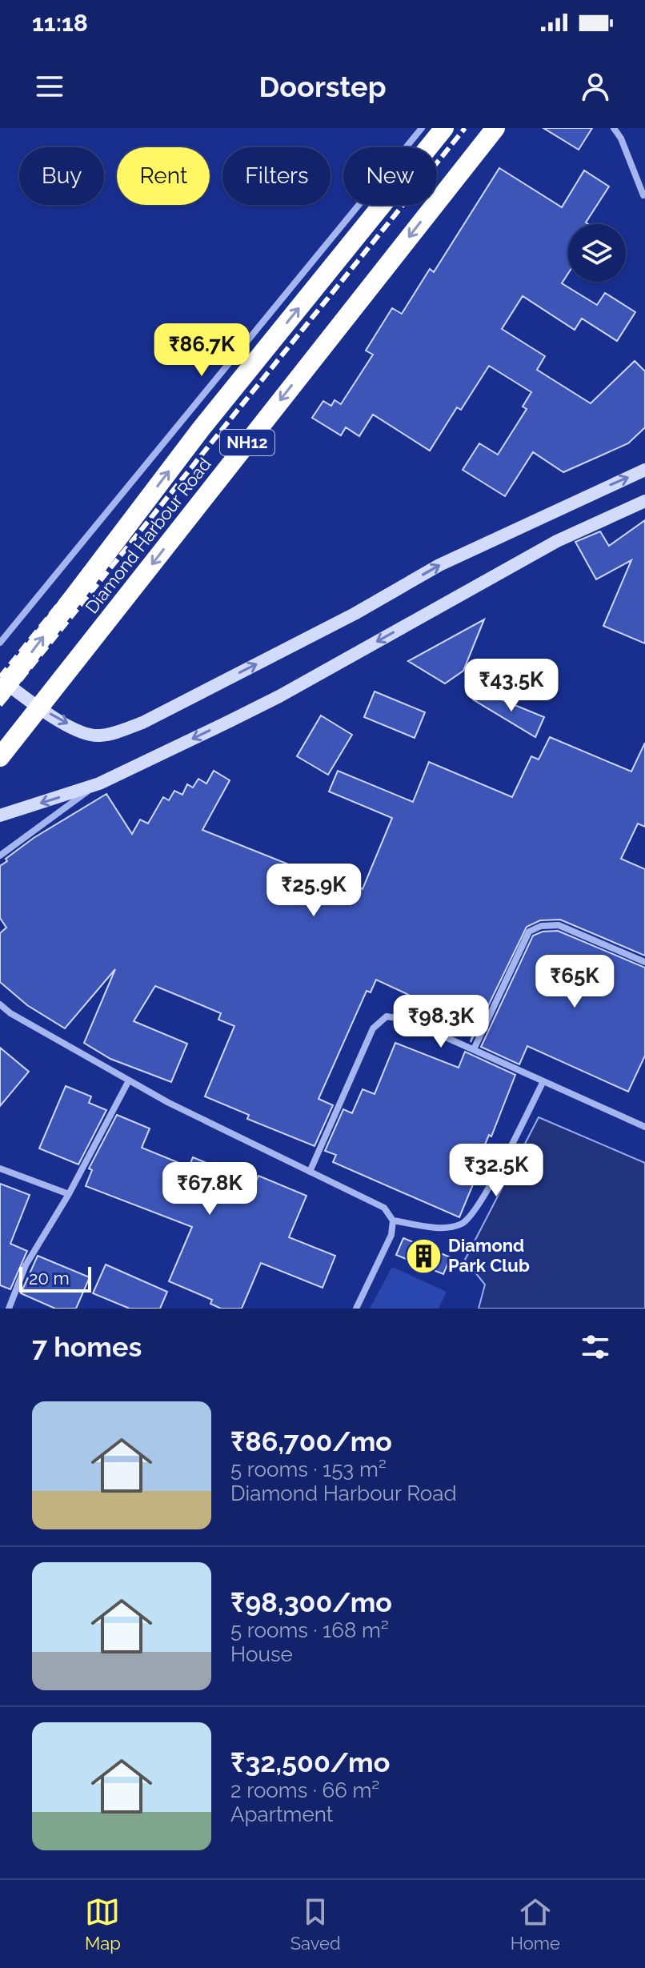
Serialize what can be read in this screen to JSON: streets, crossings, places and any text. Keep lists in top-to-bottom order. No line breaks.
{"streets":{"highway":["NH12","Diamond Harbour Road"]},"places":{"building":["Diamond Park Club"]},"scale_bar":"20 m","page":{"status":"11:18","header":"Doorstep","chip":["Buy","Rent","Filters","New"],"price":["₹86.7K","₹43.5K","₹25.9K","₹65K","₹98.3K","₹32.5K","₹67.8K"],"scale":"20 m","heading":"7 homes","list":[{"name":"₹86,700/mo","note":"5 rooms · 153 m² · Diamond Harbour Road"},{"name":"₹98,300/mo","note":"5 rooms · 168 m² · House"},{"name":"₹32,500/mo","note":"2 rooms · 66 m² · Apartment"}],"tabs":["Map","Saved","Home"]}}
